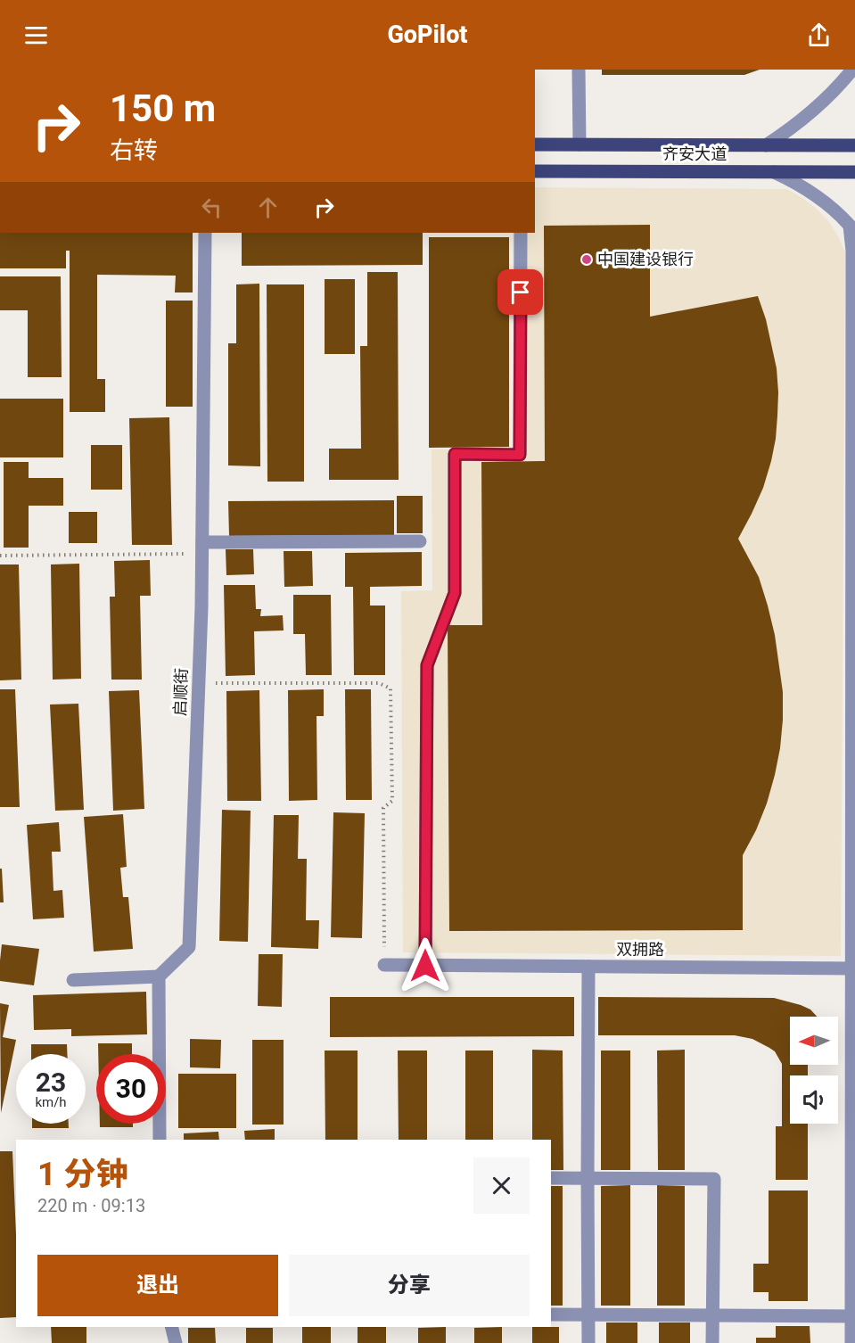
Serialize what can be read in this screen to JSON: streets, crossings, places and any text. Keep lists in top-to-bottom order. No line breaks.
{"streets":{"main road":["齐安大道"],"street":["启顺街","双拥路"]},"places":["中国建设银行"],"north":"left","page":{"header":"GoPilot","turn":["150 m","右转"],"speed":"23 km/h","limit":"30","heading":["1 分钟","220 m · 09:13"],"buttons":["退出","分享"]}}
